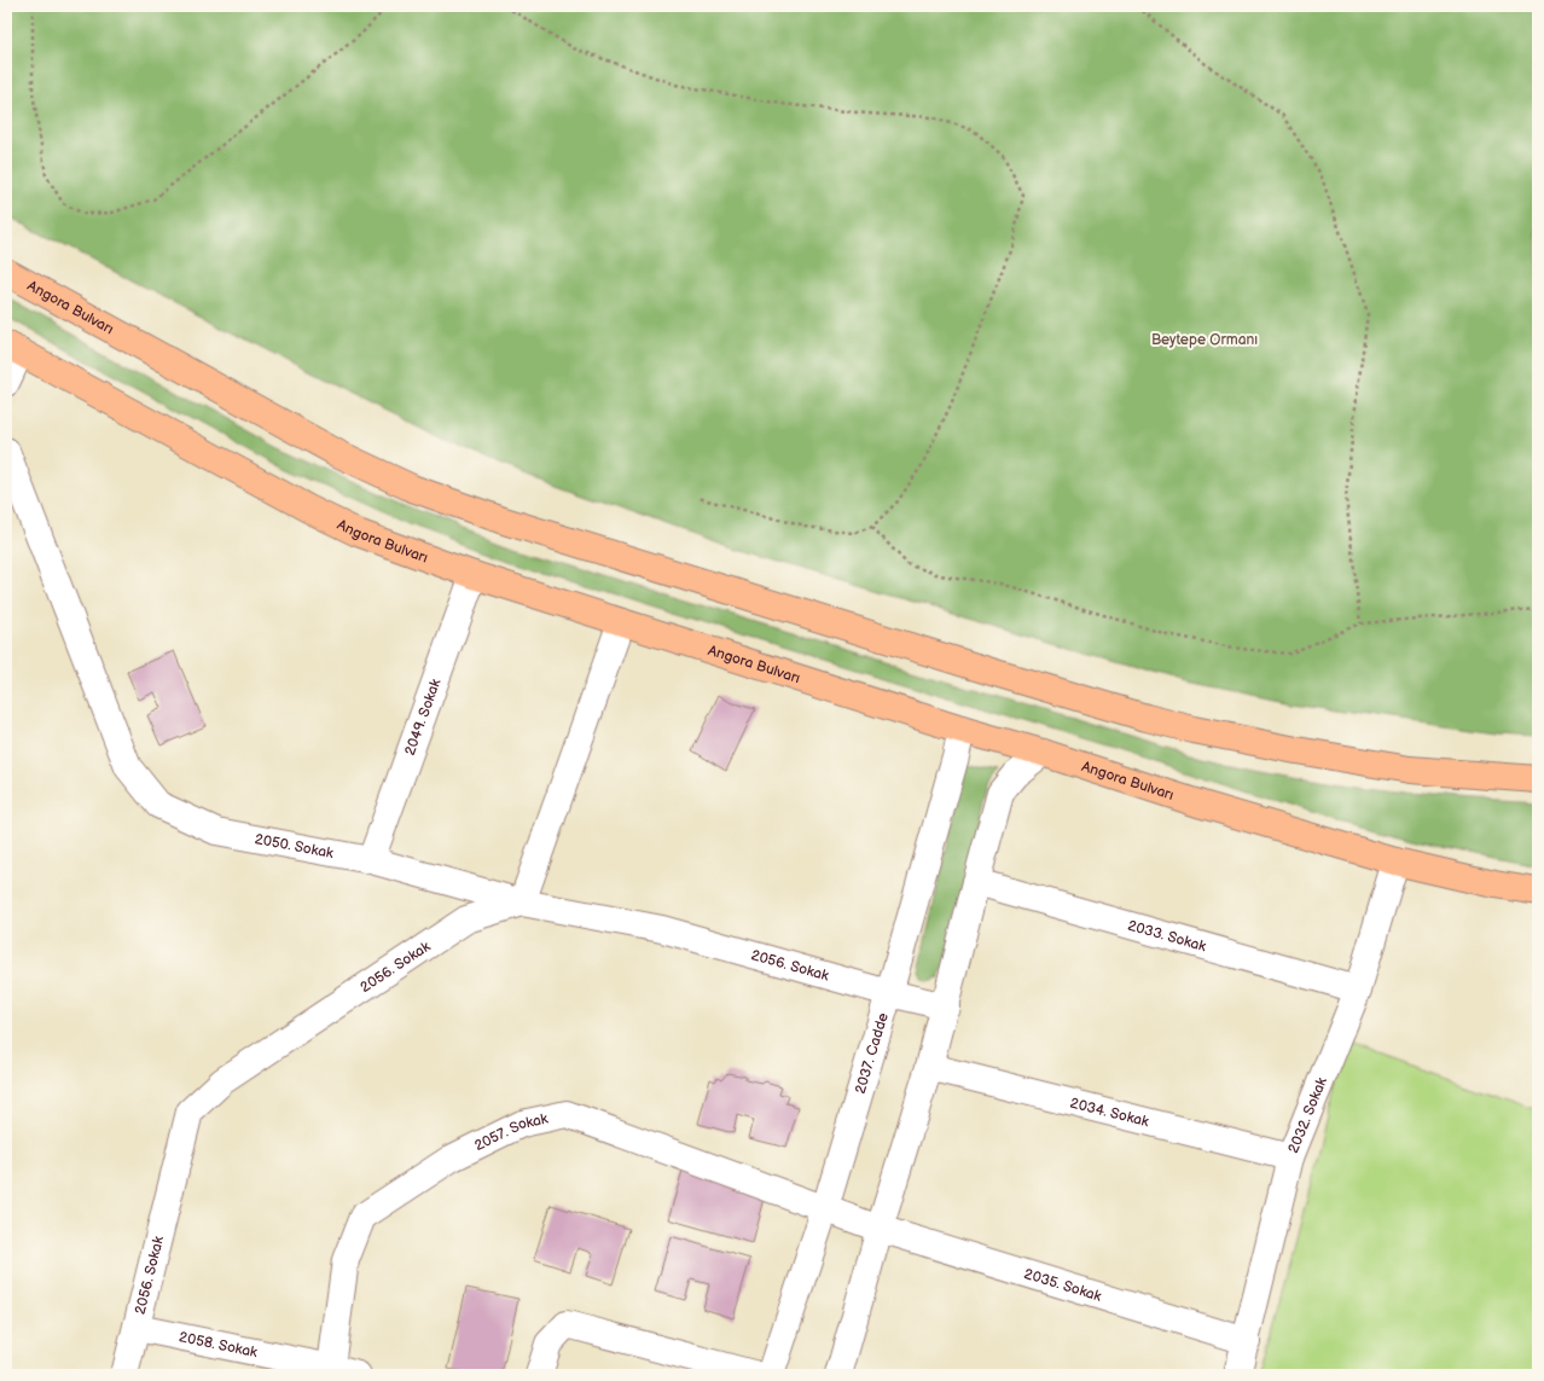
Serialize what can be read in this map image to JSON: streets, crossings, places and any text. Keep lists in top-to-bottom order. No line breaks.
{"streets":{"main road":["Angora Bulvarı"],"street":["2049. Sokak","2050. Sokak","2033. Sokak","2056. Sokak","2037. Cadde","2034. Sokak","2032. Sokak","2057. Sokak","2035. Sokak","2058. Sokak"]},"crossings":[["Angora Bulvarı","2049. Sokak"],["Angora Bulvarı","2037. Cadde"],["Angora Bulvarı","2032. Sokak"],["2049. Sokak","2050. Sokak"],["2050. Sokak","2056. Sokak"],["2033. Sokak","2032. Sokak"],["2056. Sokak","2037. Cadde"],["2056. Sokak","2058. Sokak"],["2037. Cadde","2057. Sokak"],["2034. Sokak","2032. Sokak"],["2032. Sokak","2035. Sokak"],["2057. Sokak","2035. Sokak"],["2057. Sokak","2058. Sokak"]],"parks":["Beytepe Ormanı"]}
